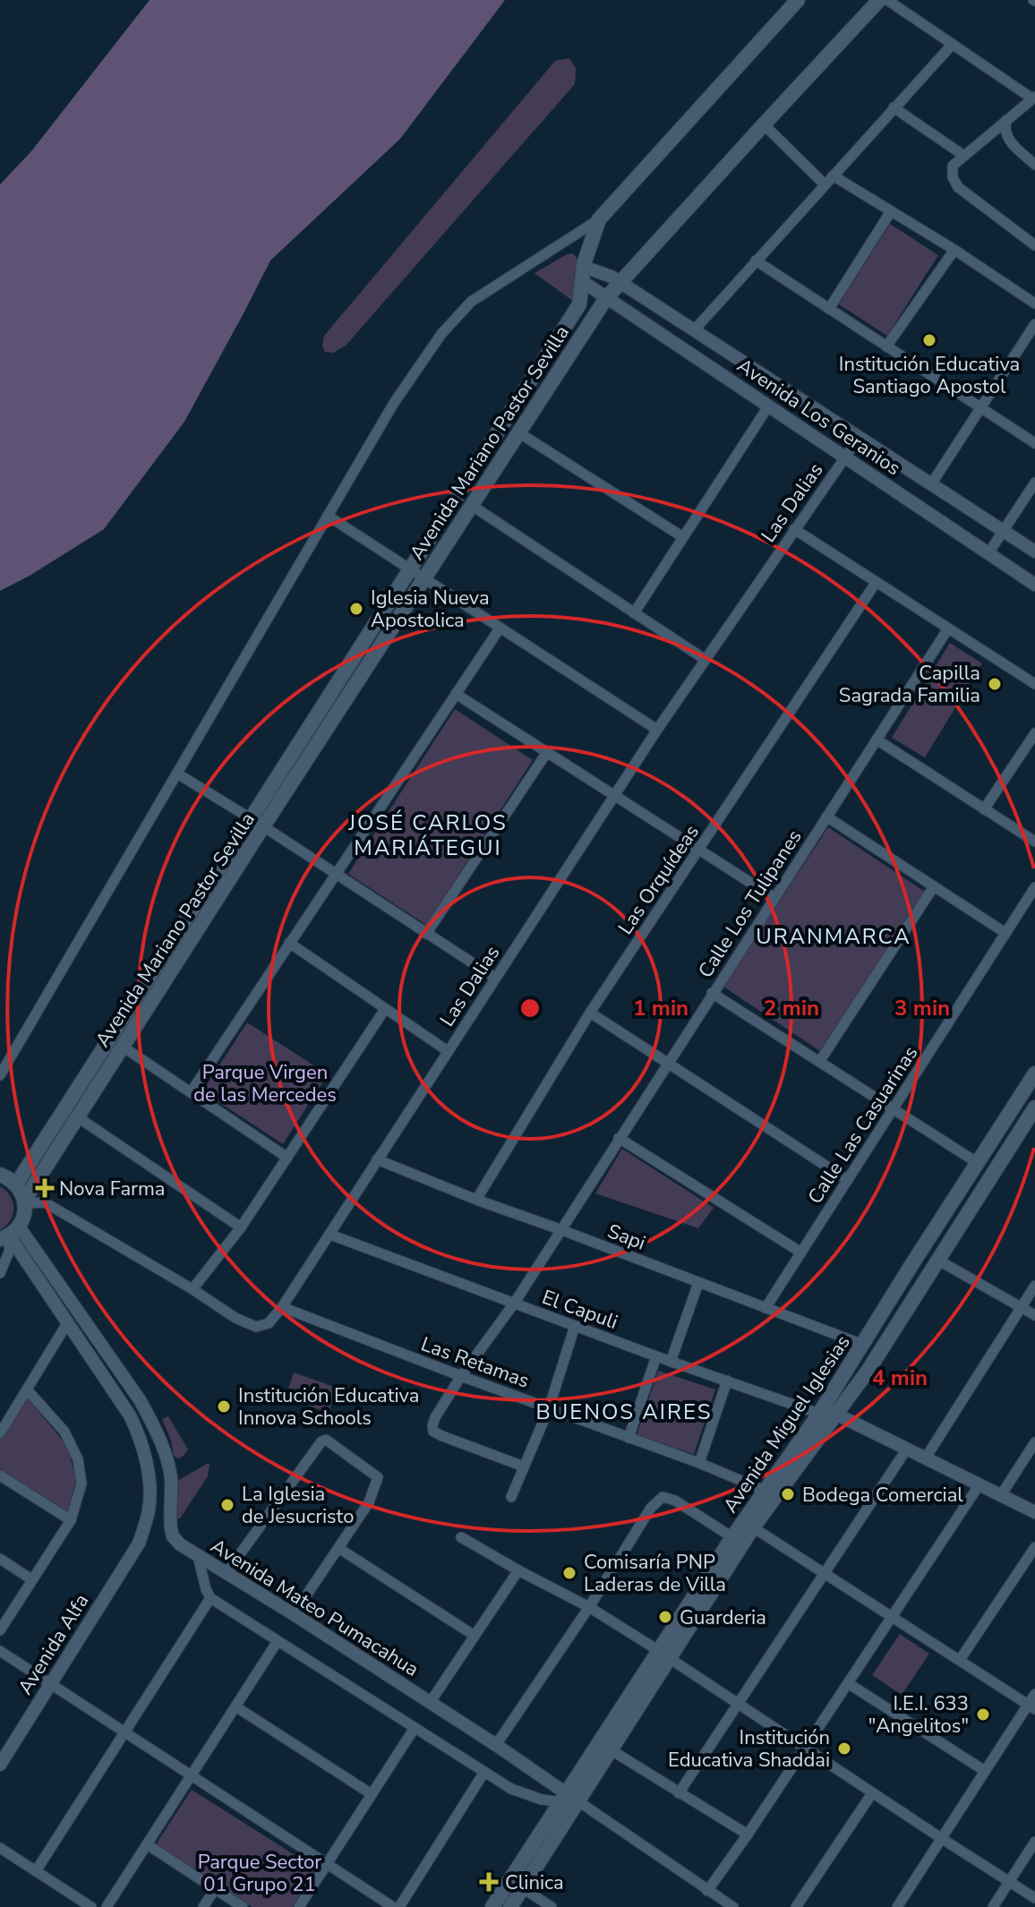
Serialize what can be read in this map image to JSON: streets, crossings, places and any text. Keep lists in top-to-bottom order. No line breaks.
{"streets":{"main road":["Avenida Mariano Pastor Sevilla","Avenida Miguel Iglesias"],"street":["Avenida Los Geranios","Las Dalias","Las Orquídeas","Calle Los Tulipanes","Calle Las Casuarinas","Sapi","El Capuli","Las Retamas","Avenida Mateo Pumacahua","Avenida Alfa"]},"crossings":[["Avenida Los Geranios","Avenida Mariano Pastor Sevilla"],["Avenida Los Geranios","Las Dalias"],["Avenida Mariano Pastor Sevilla","Las Dalias"],["Avenida Mariano Pastor Sevilla","Avenida Mateo Pumacahua"],["Las Dalias","Sapi"],["Las Dalias","El Capuli"],["Las Dalias","Las Retamas"],["Las Orquídeas","Sapi"],["Calle Los Tulipanes","Sapi"],["Calle Los Tulipanes","El Capuli"],["Calle Los Tulipanes","Las Retamas"],["Calle Las Casuarinas","Sapi"],["Sapi","Avenida Miguel Iglesias"],["El Capuli","Avenida Miguel Iglesias"],["Las Retamas","Avenida Miguel Iglesias"],["Avenida Miguel Iglesias","Avenida Mateo Pumacahua"]],"districts":["JOSÉ CARLOS MARIÁTEGUI","URANMARCA","BUENOS AIRES"],"parks":["Parque Virgen de las Mercedes","Parque Sector 01 Grupo 21"],"places":{"other":["Institución Educativa Santiago Apostol","Iglesia Nueva Apostolica","Capilla Sagrada Familia","Institución Educativa Innova Schools","Bodega Comercial","La Iglesia de Jesucristo","Comisaría PNP Laderas de Villa","Guarderia","I.E.I. 633 \"Angelitos\"","Institución Educativa Shaddai"],"health":["Nova Farma","Clinica"]},"rings":["1 min","2 min","3 min","4 min"]}
